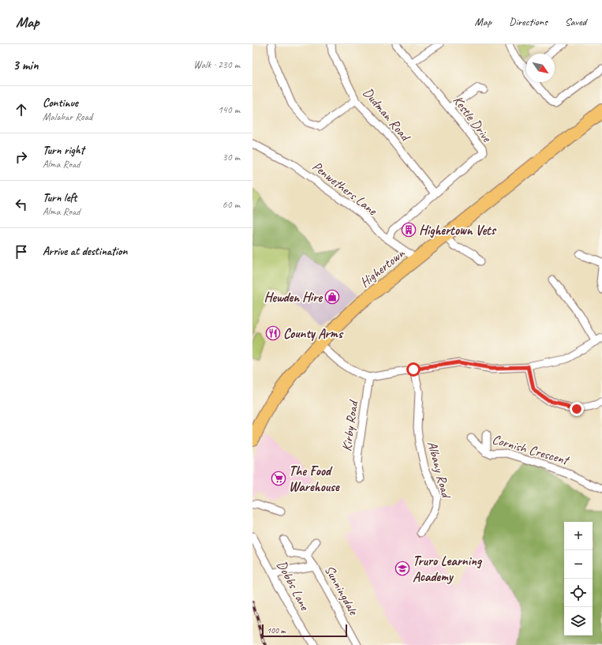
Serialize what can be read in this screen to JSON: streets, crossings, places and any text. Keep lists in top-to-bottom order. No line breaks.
{"streets":{"highway":["Highertown"],"street":["Dudman Road","Kestle Drive","Penwethers Lane","Kirby Road","Cornish Crescent","Albany Road","Dobbs Lane","Sunningdale"]},"crossings":[["Dudman Road","Kestle Drive"],["Kestle Drive","Penwethers Lane"],["Penwethers Lane","Highertown"],["Dobbs Lane","Sunningdale"]],"places":{"building":["Highertown Vets"],"shop":["Hewden Hire"],"restaurant":["County Arms"],"supermarket":["The Food Warehouse"],"school or university":["Truro Learning Academy"]},"scale_bar":"100 m","north":"bottom right","page":{"header":"Map","nav":["Map","Directions","Saved"],"heading":["3 min","Walk · 230 m"],"list":[["Continue","Malabar Road","140 m"],["Turn right","Alma Road","30 m"],["Turn left","Alma Road","60 m"],"Arrive at destination"],"map_buttons":["+","−"],"scale":"100 m"}}
